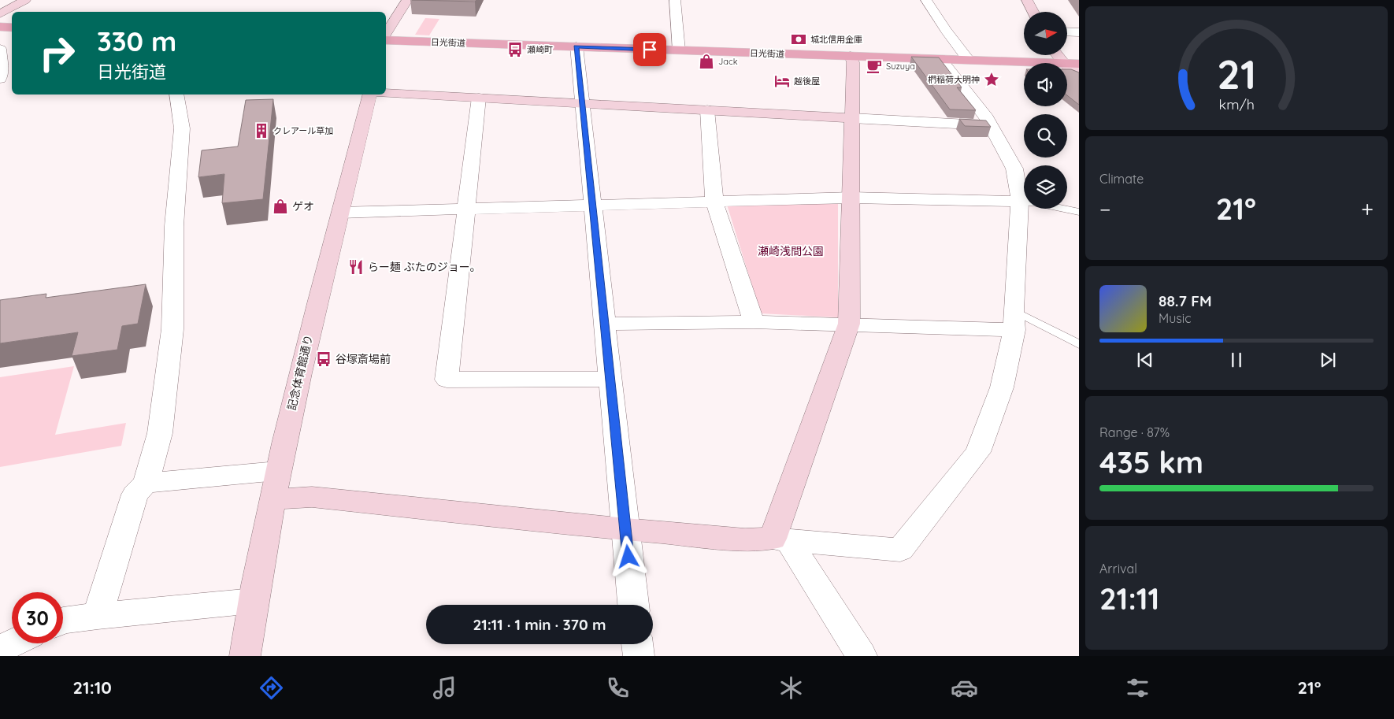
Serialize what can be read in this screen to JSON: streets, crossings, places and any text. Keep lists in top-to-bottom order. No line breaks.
{"streets":{"main road":["日光街道"],"street":["記念体育館通り"]},"parks":["瀬崎浅間公園"],"places":{"bank":["城北信用金庫"],"bus stop":["瀬崎町","谷塚斎場前"],"shop":["Jack","ゲオ"],"cafe":["Suzuya"],"place":["椚稲荷大明神"],"hotel":["越後屋"],"building":["クレアール草加"],"restaurant":["らー麺 ぶたのジョー。"]},"north":"right","page":{"turn":["330 m","日光街道"],"tile":["Climate",["Range · 87%","435 km"],["Arrival","21:11"]],"heat":["−","21°","+"],"song":["88.7 FM","Music"],"limit":"30","trip":"21:11 · 1 min · 370 m","tabs":["21:10","21°"],"gauge":["21","km/h"]}}
